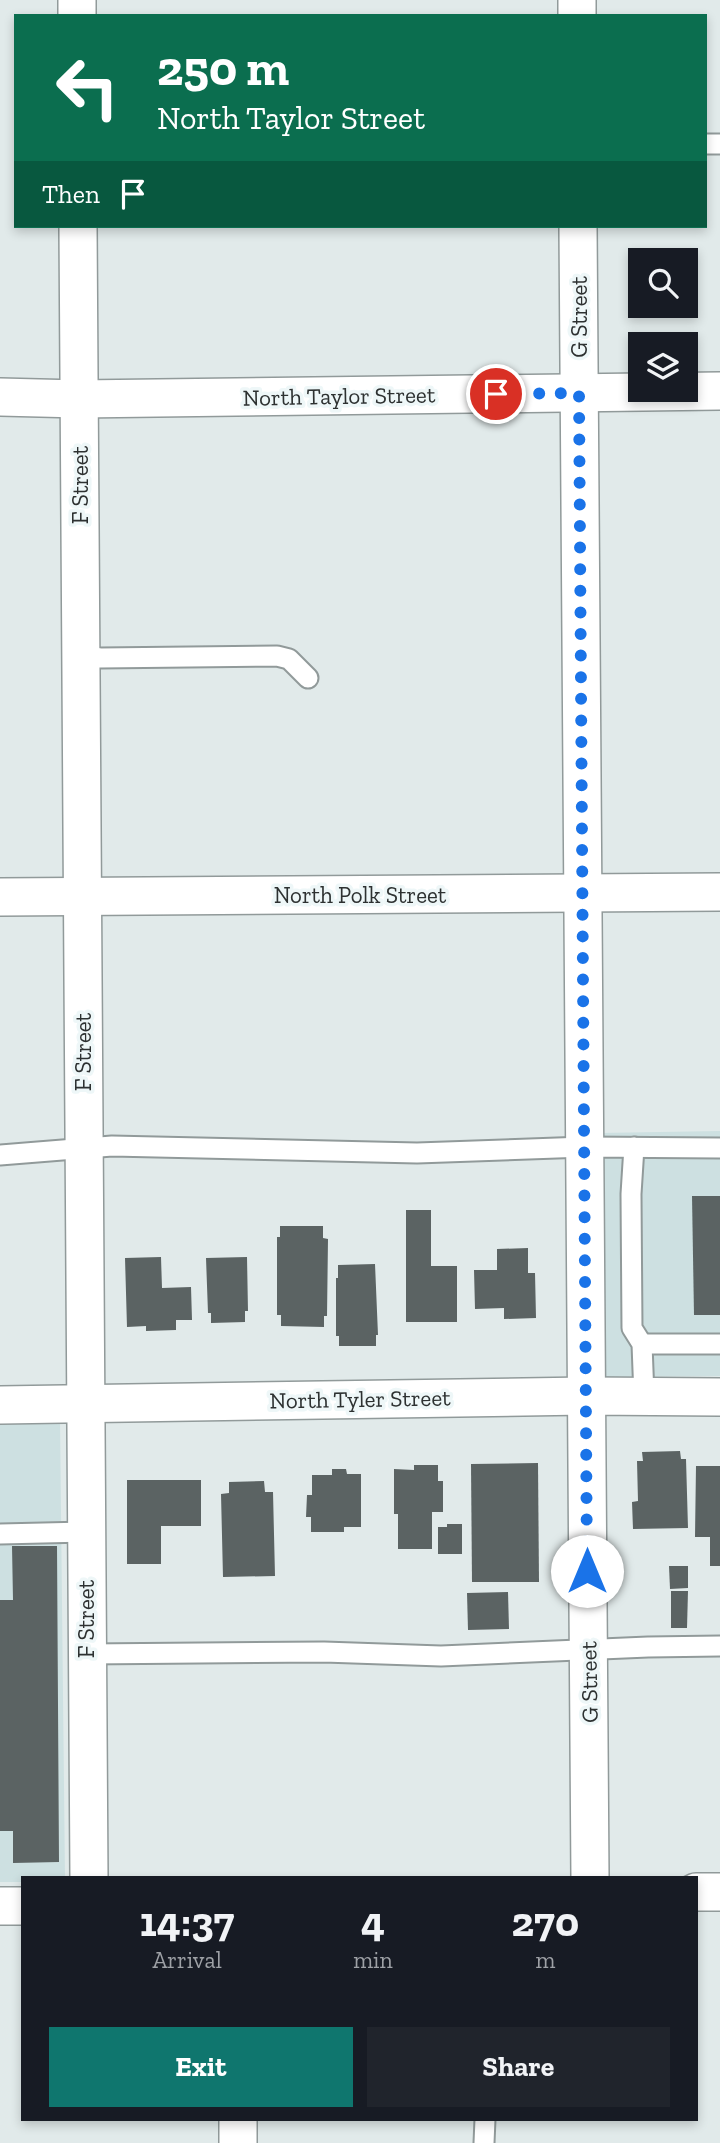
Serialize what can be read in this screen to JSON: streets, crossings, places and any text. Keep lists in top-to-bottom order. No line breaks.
{"streets":{"street":["G Street","North Taylor Street","F Street","North Polk Street","North Tyler Street"]},"crossings":[["G Street","North Taylor Street"],["G Street","North Polk Street"],["G Street","North Tyler Street"],["North Taylor Street","F Street"],["F Street","North Polk Street"],["F Street","North Tyler Street"]],"page":{"turn":["250 m","North Taylor Street"],"then":"Then","eta":["14:37","Arrival","4","min","270","m"],"buttons":["Exit","Share"]}}
